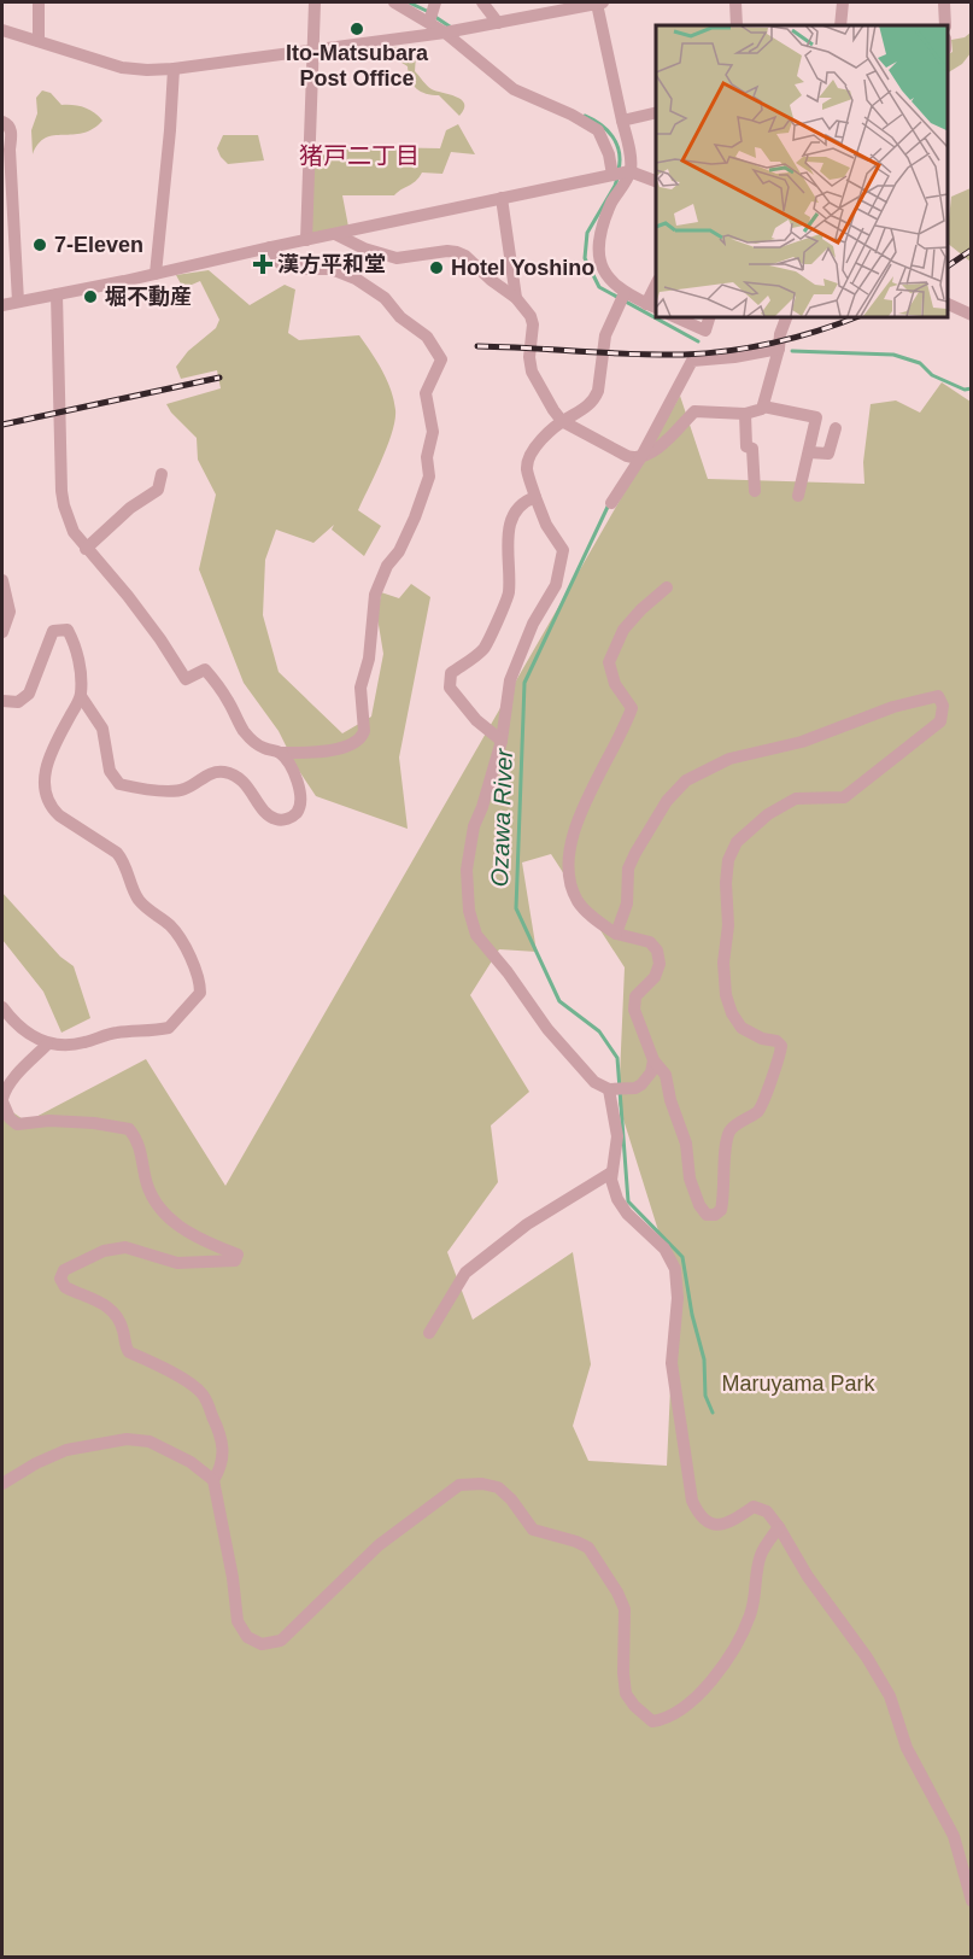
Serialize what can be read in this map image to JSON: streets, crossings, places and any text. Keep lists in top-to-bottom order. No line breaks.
{"districts":["猪戸二丁目"],"water":["Ozawa River"],"parks":["Maruyama Park"],"places":{"other":["Ito-Matsubara Post Office","7-Eleven","Hotel Yoshino","堀不動産"],"health":["漢方平和堂"]}}
